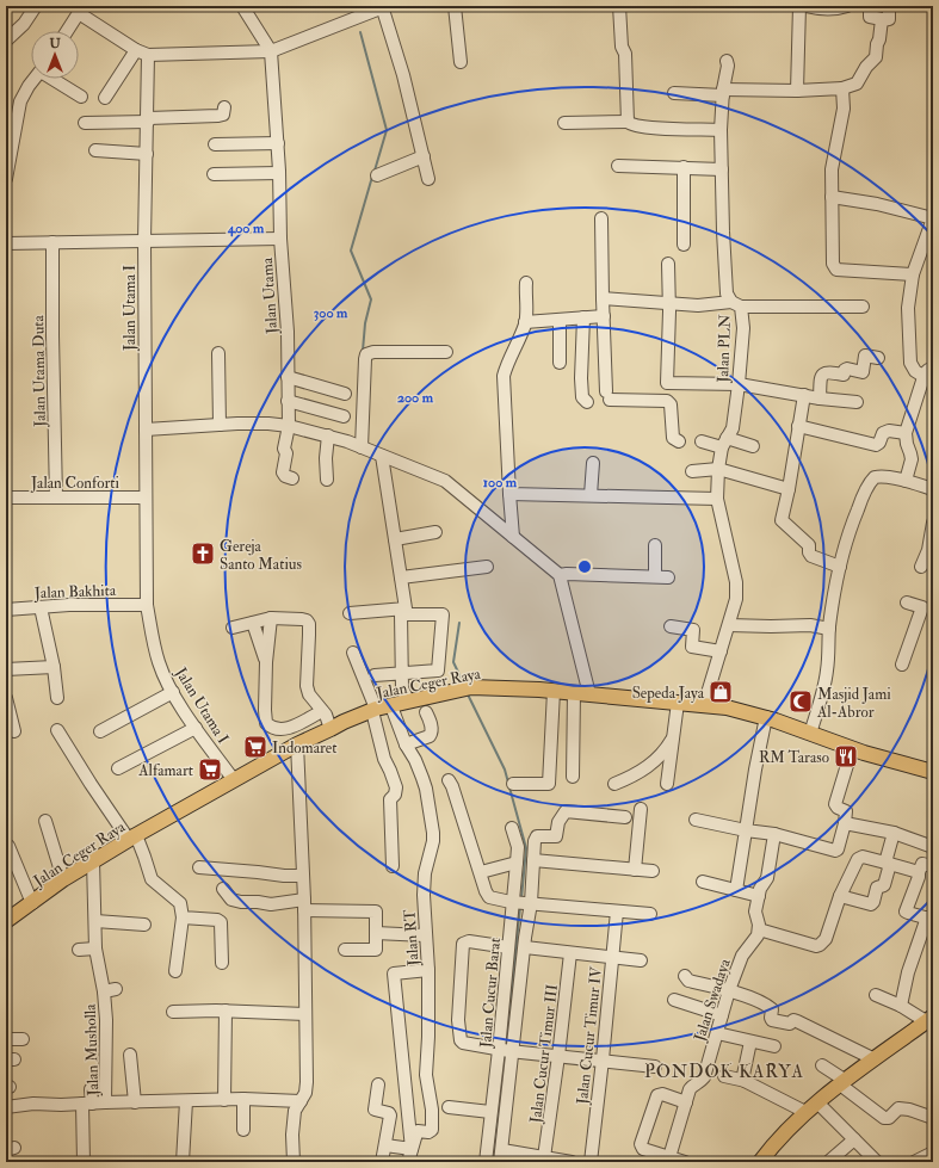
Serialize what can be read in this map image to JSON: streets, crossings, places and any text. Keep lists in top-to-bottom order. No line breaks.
{"streets":{"main road":["Jalan Ceger Raya"],"street":["Jalan Utama","Jalan Utama I","Jalan PLN","Jalan Utama Duta","Jalan Conforti","Jalan Bakhita","Jalan RT","Jalan Cucur Barat","Jalan Swadaya","Jalan Cucur Timur IV","Jalan Musholla","Jalan Cucur Timur III"]},"crossings":[["Jalan Utama I","Jalan Conforti"],["Jalan Utama I","Jalan Bakhita"],["Jalan Utama I","Jalan Ceger Raya"],["Jalan PLN","Jalan Ceger Raya"],["Jalan Utama Duta","Jalan Conforti"],["Jalan Ceger Raya","Jalan RT"],["Jalan Ceger Raya","Jalan Musholla"]],"districts":["PONDOK KARYA"],"places":{"church":["Gereja Santo Matius"],"shop":["Sepeda Jaya"],"mosque":["Masjid Jami Al-Abror"],"supermarket":["Indomaret","Alfamart"],"restaurant":["RM Taraso"]},"north":"top","rings":["400 m","300 m","200 m","100 m"]}
